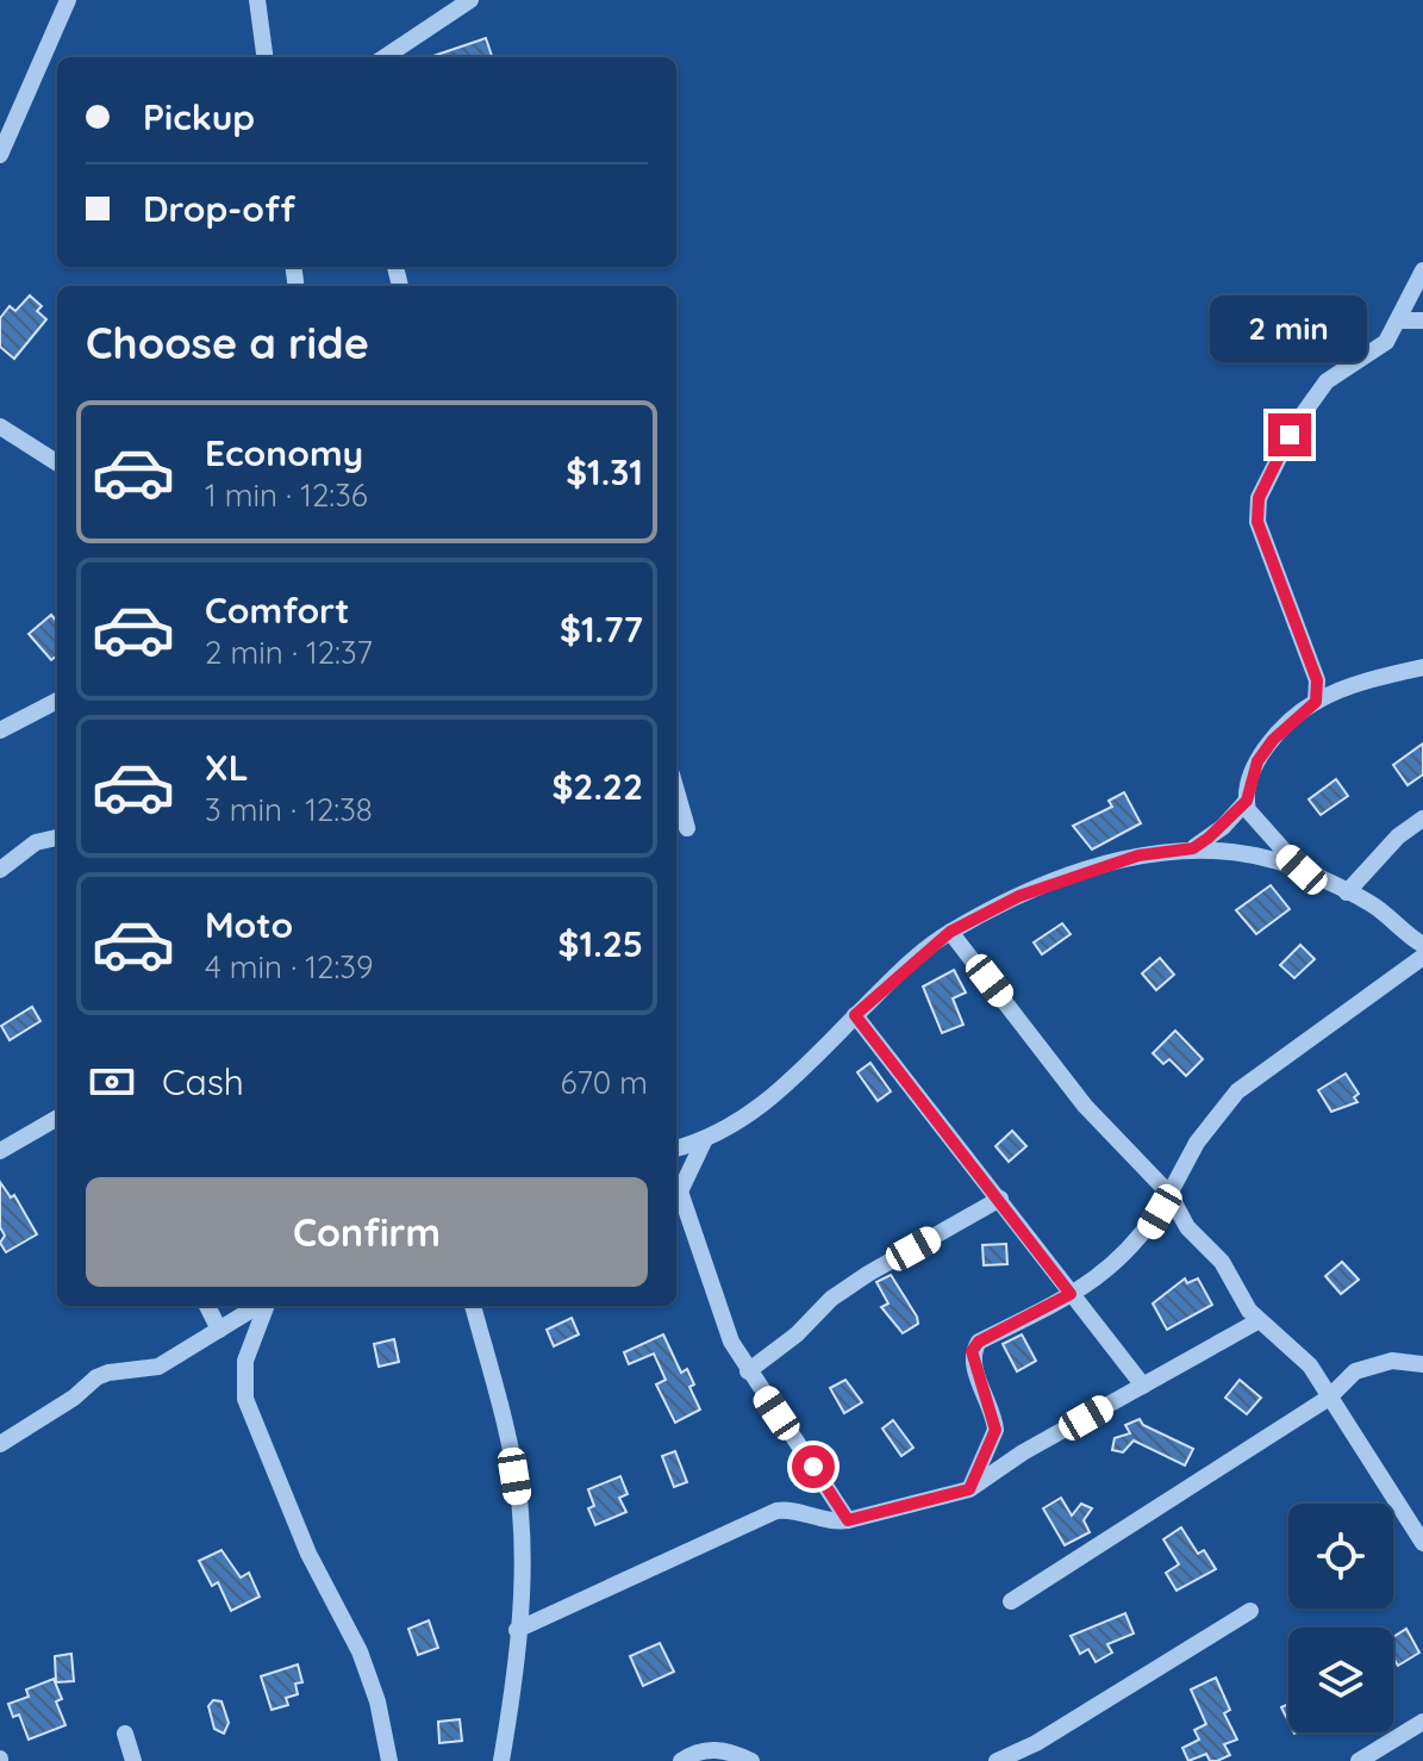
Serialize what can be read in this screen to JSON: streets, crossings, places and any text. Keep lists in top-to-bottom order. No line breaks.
{"page":{"banner":["Pickup","Drop-off"],"heading":"Choose a ride","bubble":"2 min","list":[{"name":"Economy","note":"1 min · 12:36","value":"$1.31"},{"name":"Comfort","note":"2 min · 12:37","value":"$1.77"},{"name":"XL","note":"3 min · 12:38","value":"$2.22"},{"name":"Moto","note":"4 min · 12:39","value":"$1.25"}],"pay":["Cash","670 m"],"buttons":"Confirm"}}
